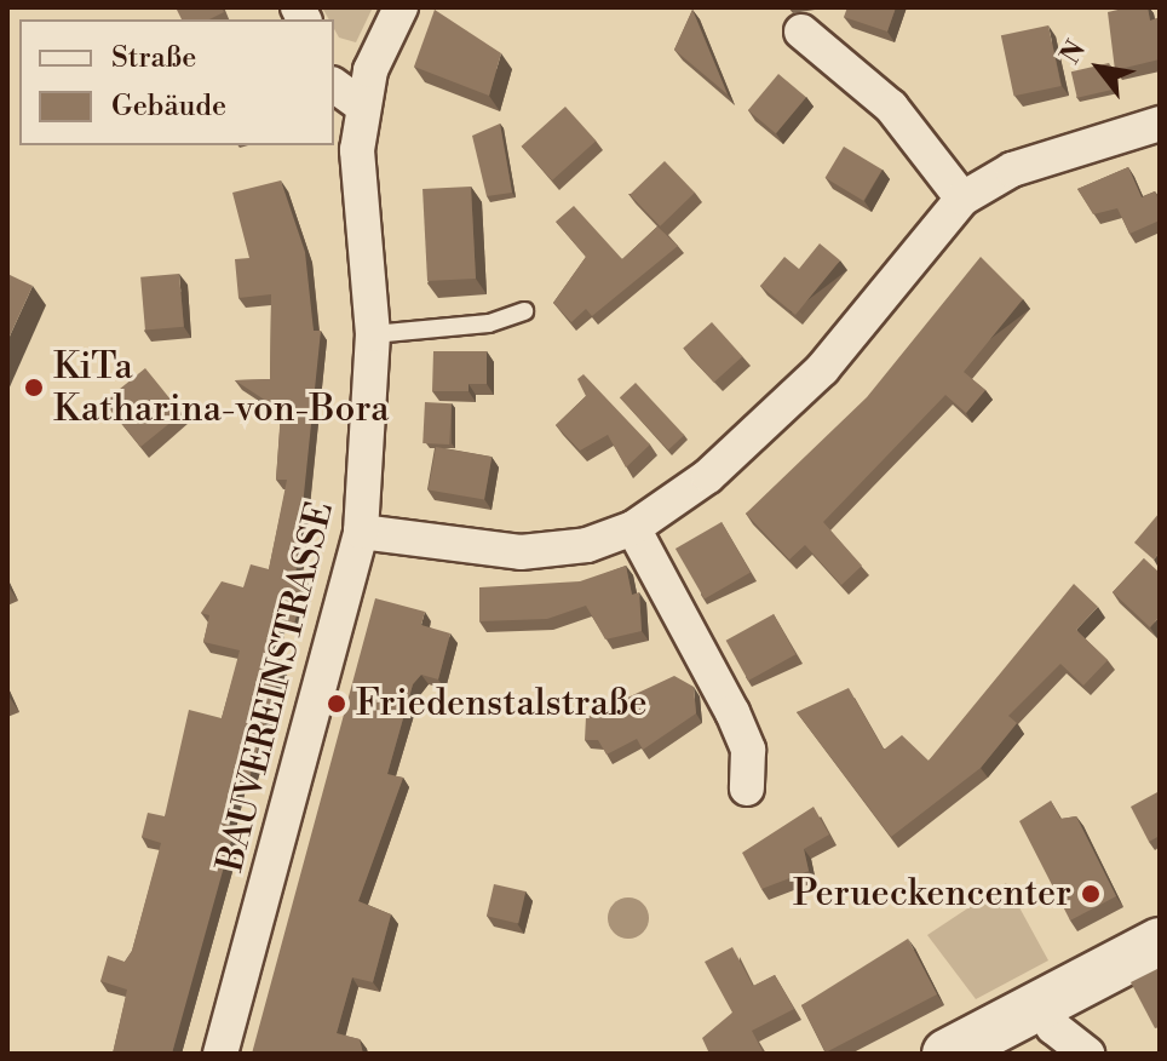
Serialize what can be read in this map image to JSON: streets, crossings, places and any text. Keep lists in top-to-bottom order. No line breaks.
{"streets":{"street":["BAUVEREINSTRASSE"]},"places":["KiTa Katharina-von-Bora","Friedenstalstraße","Perueckencenter"],"legend":["Straße","Gebäude"],"north":"top left"}
